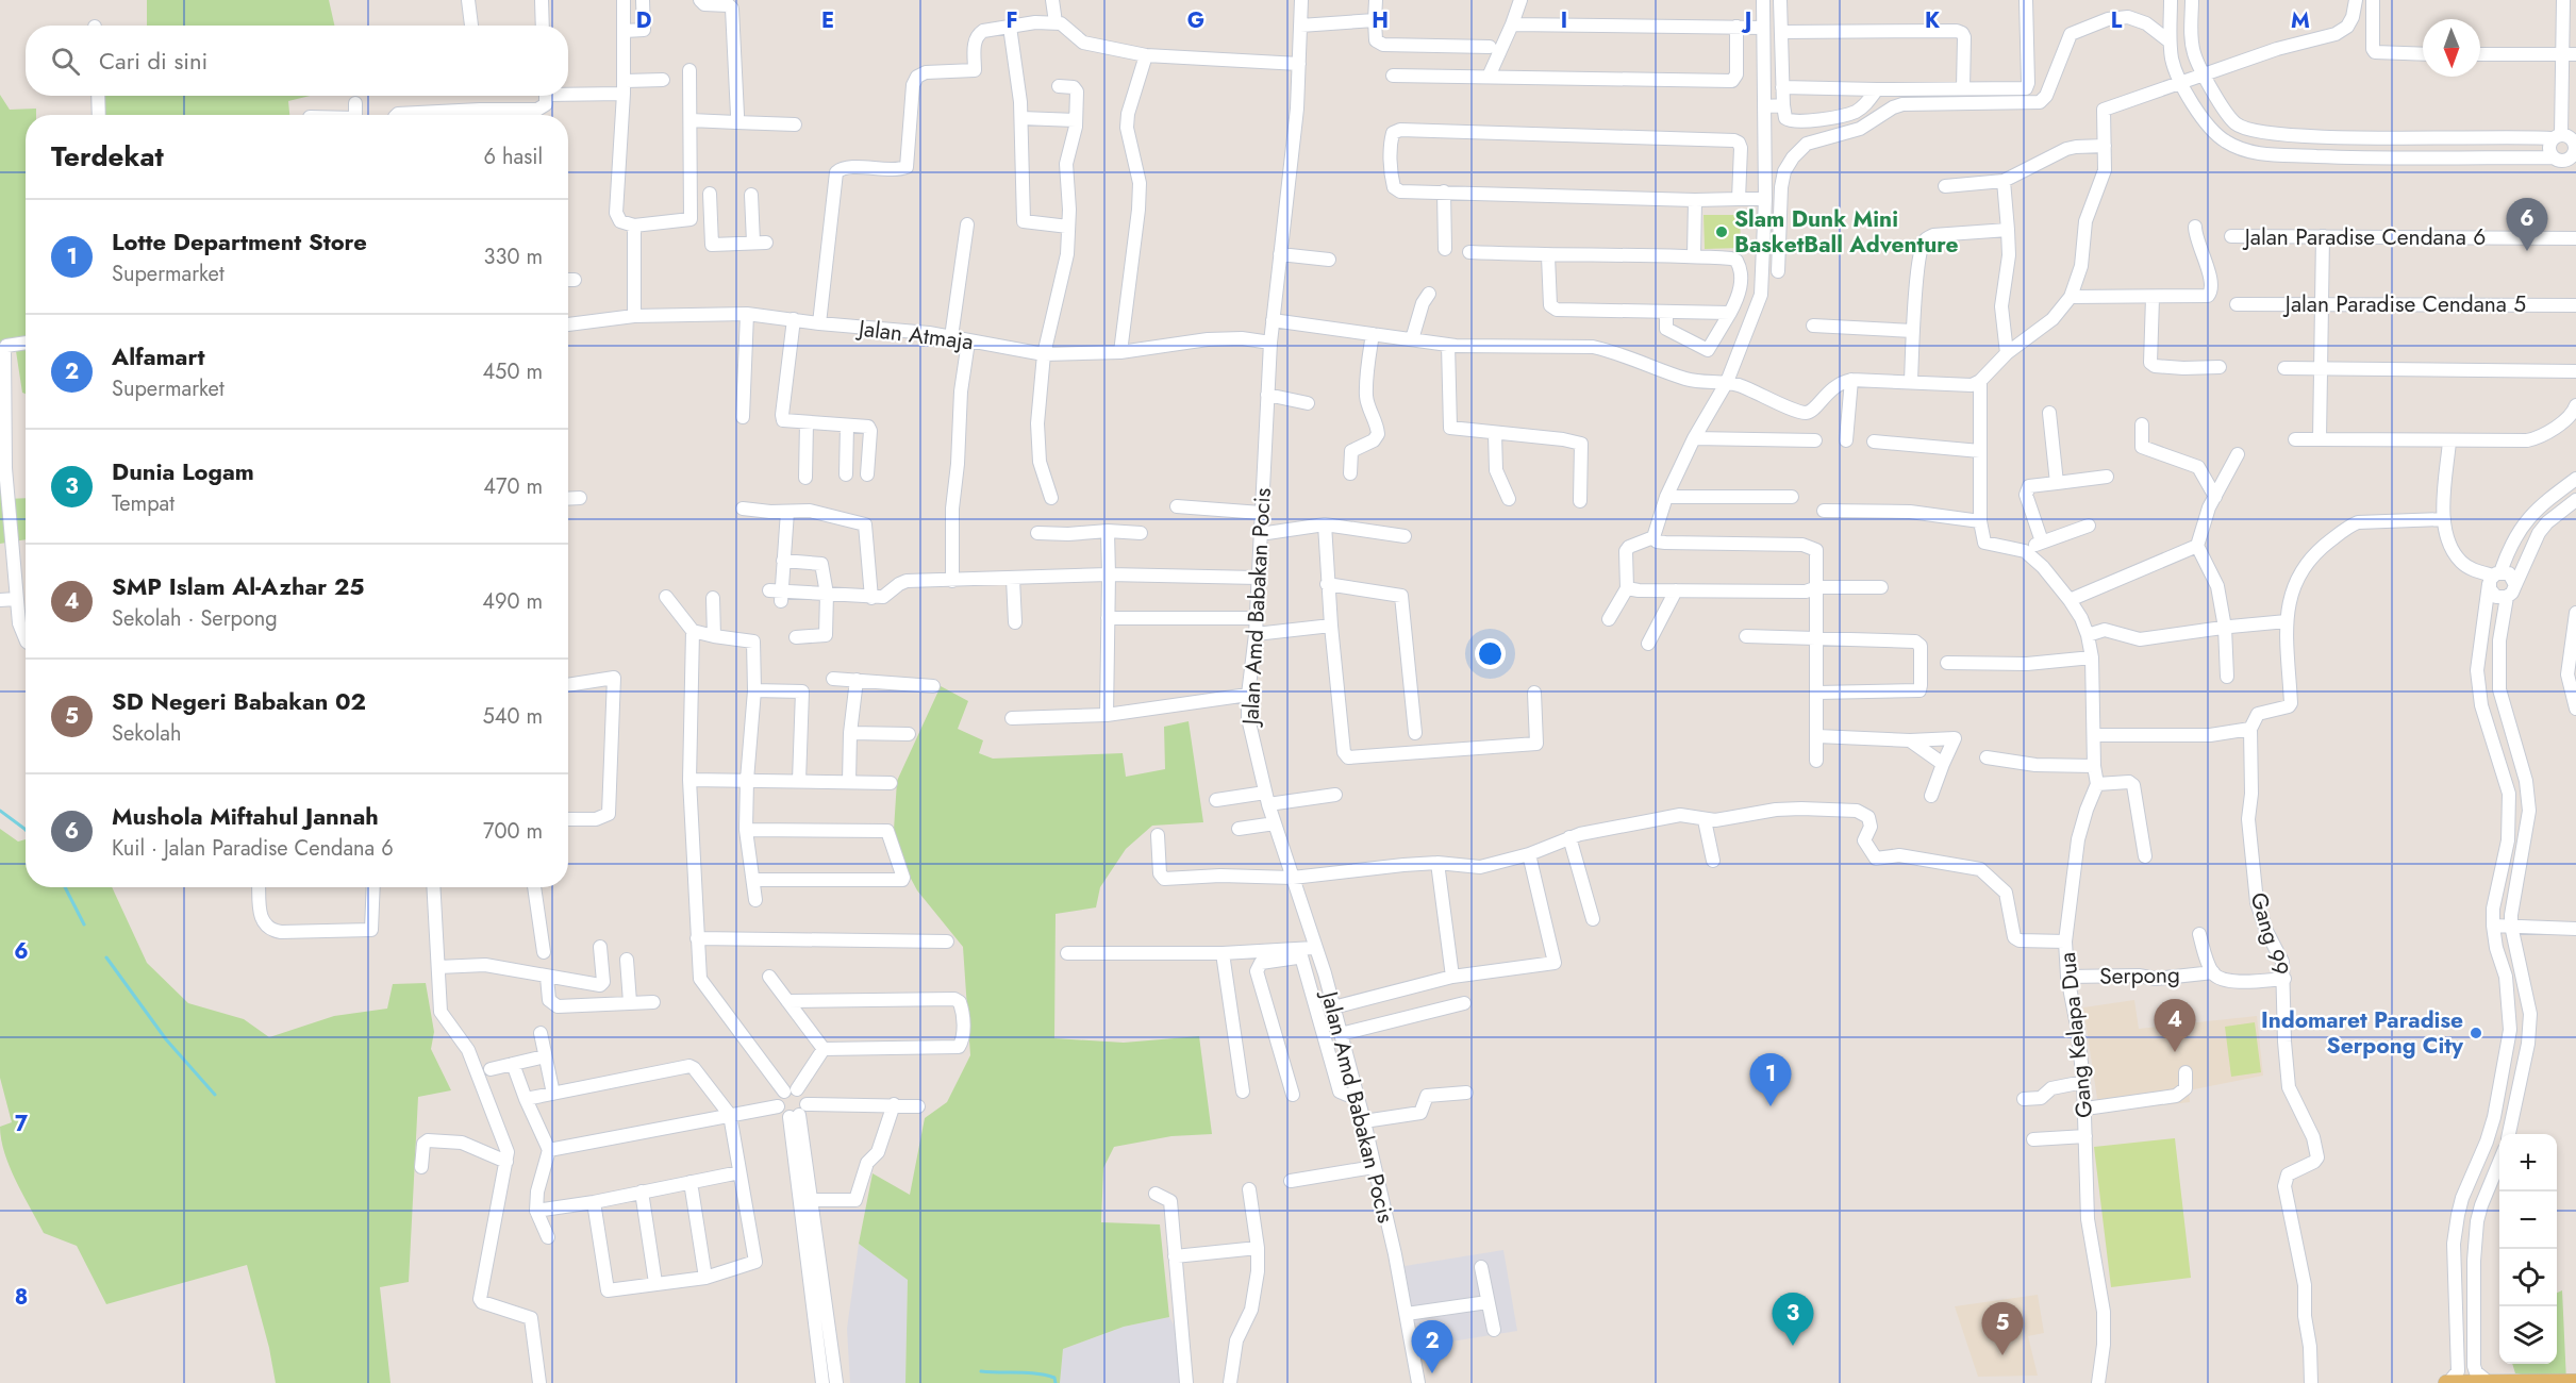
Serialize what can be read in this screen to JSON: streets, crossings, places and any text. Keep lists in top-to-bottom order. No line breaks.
{"streets":{"street":["Jalan Paradise Cendana 6","Jalan Paradise Cendana 5","Jalan Atmaja","Jalan Amd Babakan Pocis","Gang 99","Serpong","Gang Kelapa Dua"]},"crossings":[["Jalan Atmaja","Jalan Amd Babakan Pocis"],["Serpong","Gang Kelapa Dua"]],"places":["Slam Dunk Mini BasketBall Adventure","Indomaret Paradise Serpong City"],"north":"bottom","page":{"search":"Cari di sini","heading":["Terdekat","6 hasil"],"pins":["6","4","1","3","5","2"],"list":[{"mark":"1","name":"Lotte Department Store","note":"Supermarket","value":"330 m"},{"mark":"2","name":"Alfamart","note":"Supermarket","value":"450 m"},{"mark":"3","name":"Dunia Logam","note":"Tempat","value":"470 m"},{"mark":"4","name":"SMP Islam Al-Azhar 25","note":"Sekolah · Serpong","value":"490 m"},{"mark":"5","name":"SD Negeri Babakan 02","note":"Sekolah","value":"540 m"},{"mark":"6","name":"Mushola Miftahul Jannah","note":"Kuil · Jalan Paradise Cendana 6","value":"700 m"}],"map_buttons":["+","−"]},"grid":{"columns":["D","E","F","G","H","I","J","K","L","M"],"rows":["6","7","8"]}}
